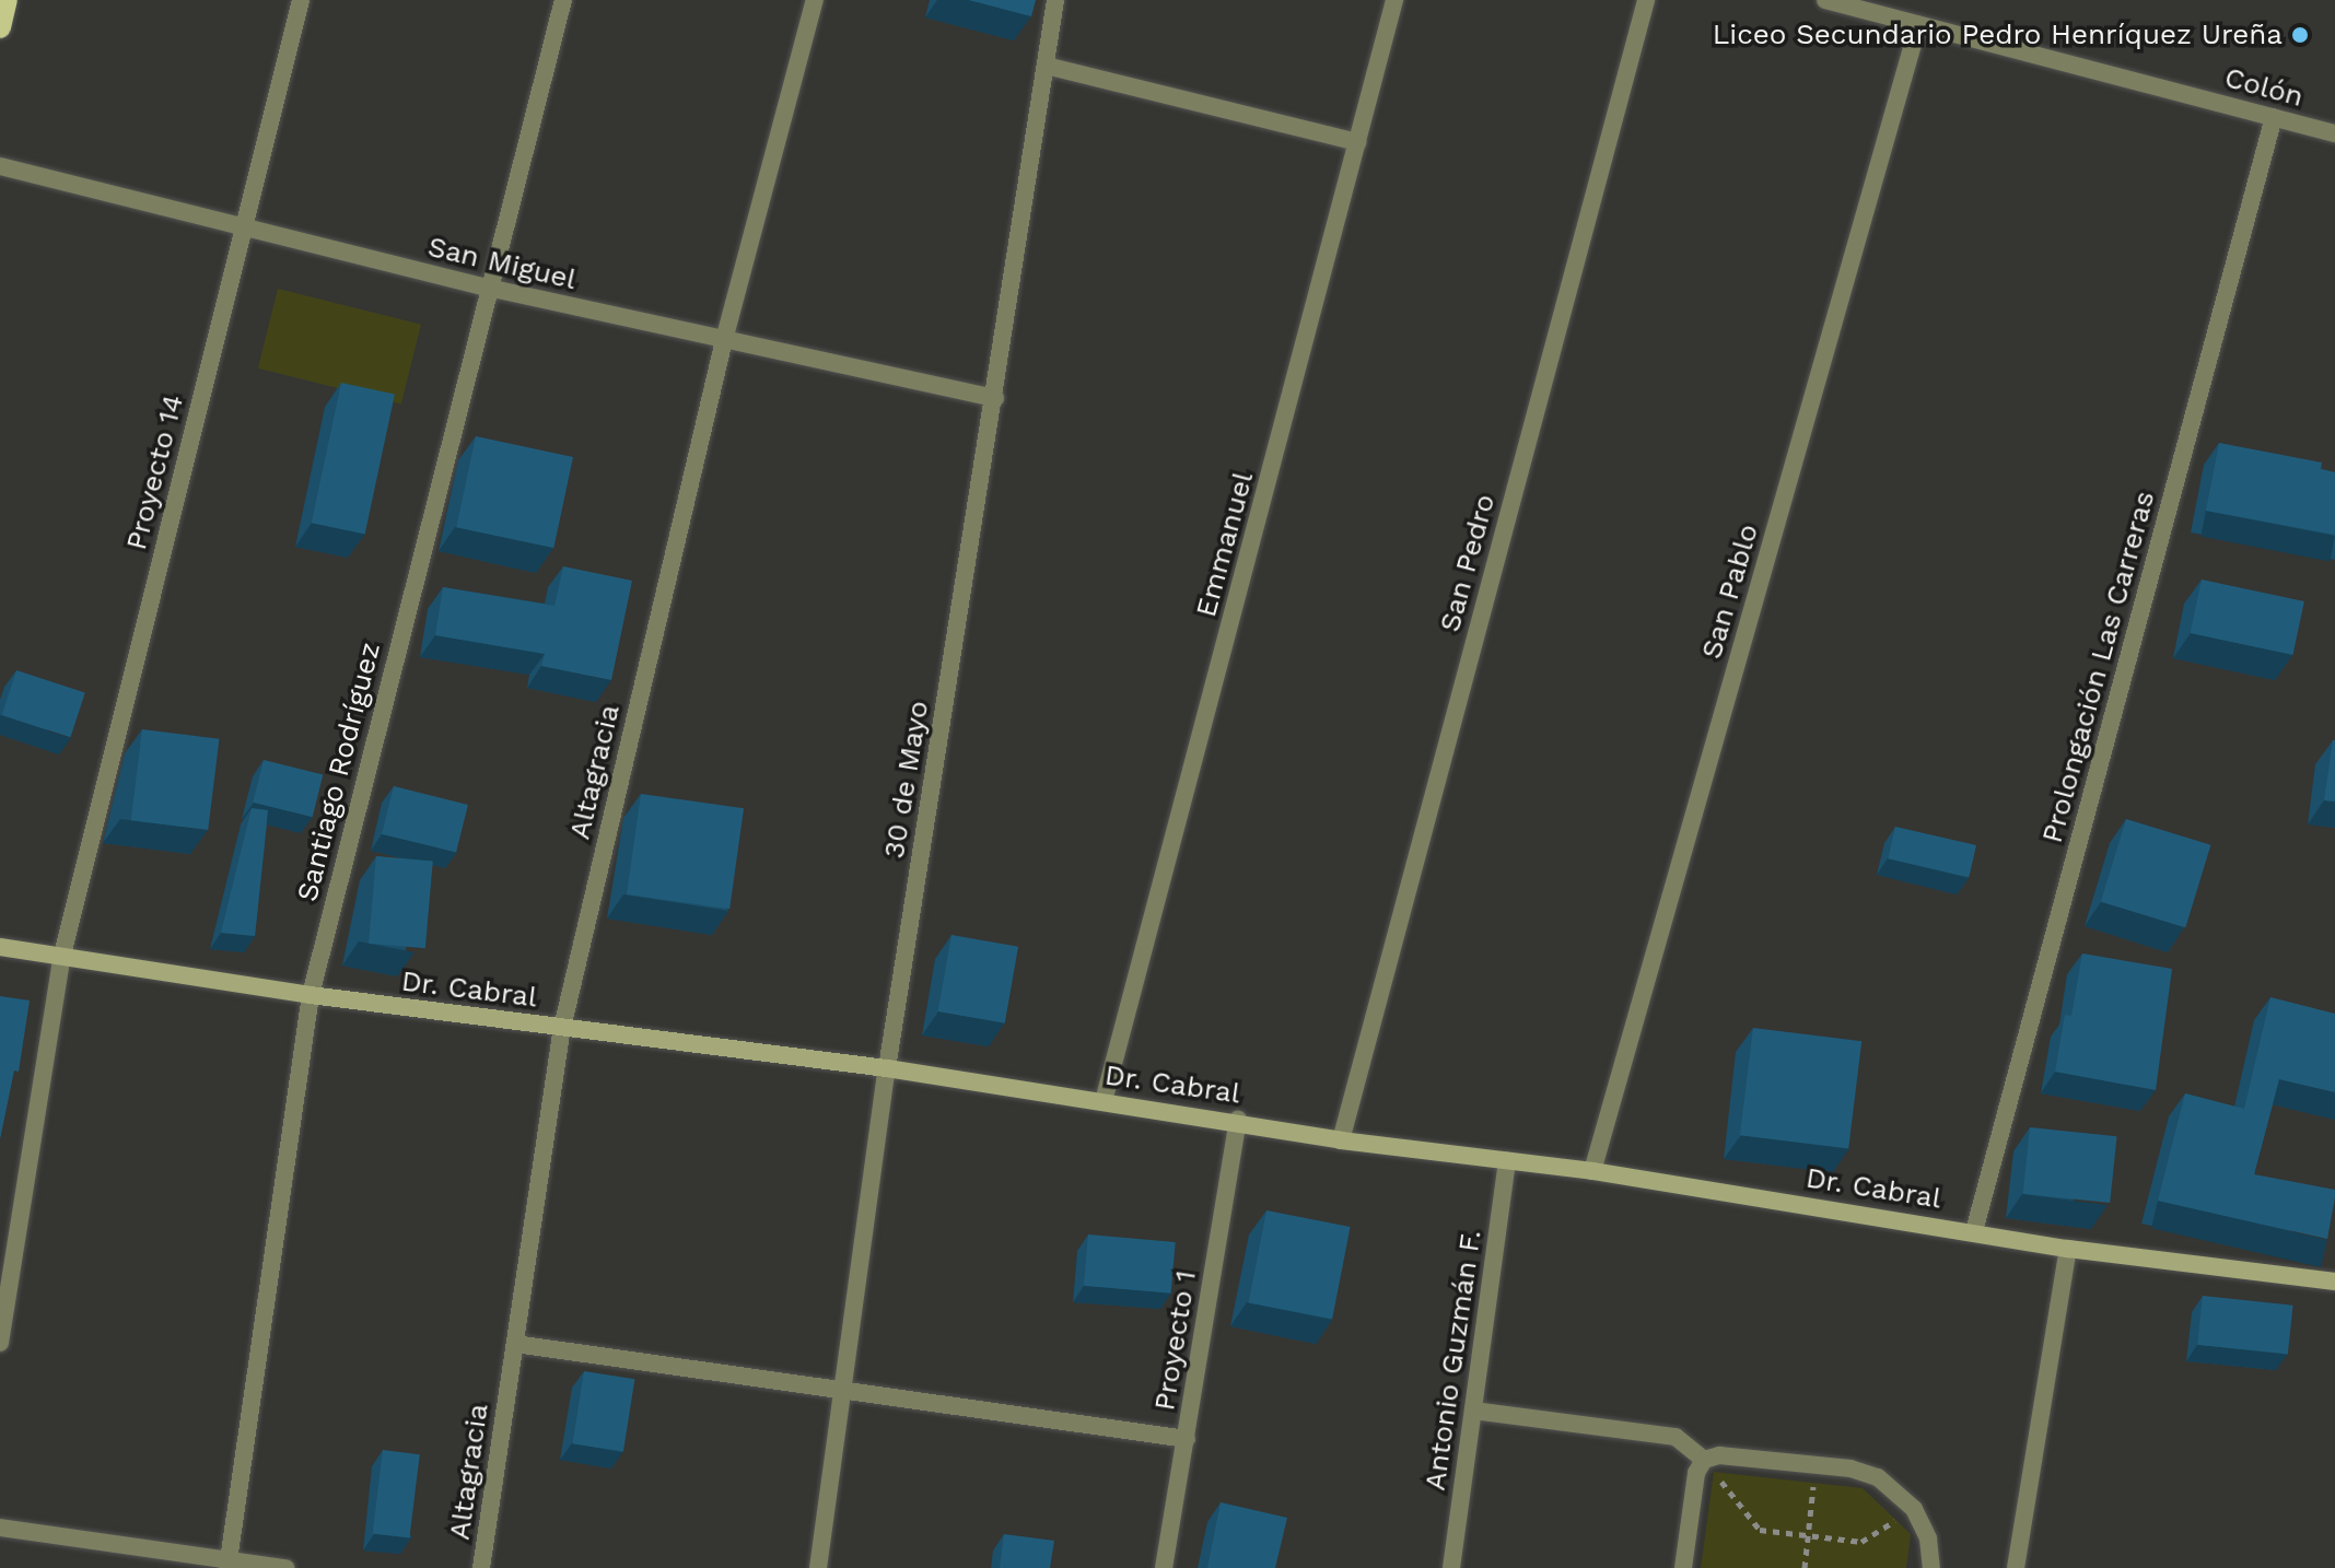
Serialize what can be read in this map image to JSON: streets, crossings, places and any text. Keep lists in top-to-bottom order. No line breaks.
{"streets":{"street":["Colón","San Miguel","Proyecto 14","Emmanuel","San Pedro","San Pablo","Prolongación Las Carreras","Santiago Rodríguez","Altagracia","30 de Mayo","Dr. Cabral","Proyecto 1","Antonio Guzmán F."]},"crossings":[["Colón","San Pablo"],["Colón","Prolongación Las Carreras"],["San Miguel","Proyecto 14"],["San Miguel","Santiago Rodríguez"],["San Miguel","Altagracia"],["San Miguel","30 de Mayo"],["Proyecto 14","Dr. Cabral"],["Emmanuel","Dr. Cabral"],["San Pedro","Dr. Cabral"],["San Pablo","Dr. Cabral"],["Prolongación Las Carreras","Dr. Cabral"],["Santiago Rodríguez","Dr. Cabral"],["Altagracia","Dr. Cabral"],["30 de Mayo","Dr. Cabral"],["Dr. Cabral","Proyecto 1"],["Dr. Cabral","Antonio Guzmán F."]],"places":["Liceo Secundario Pedro Henríquez Ureña"]}
